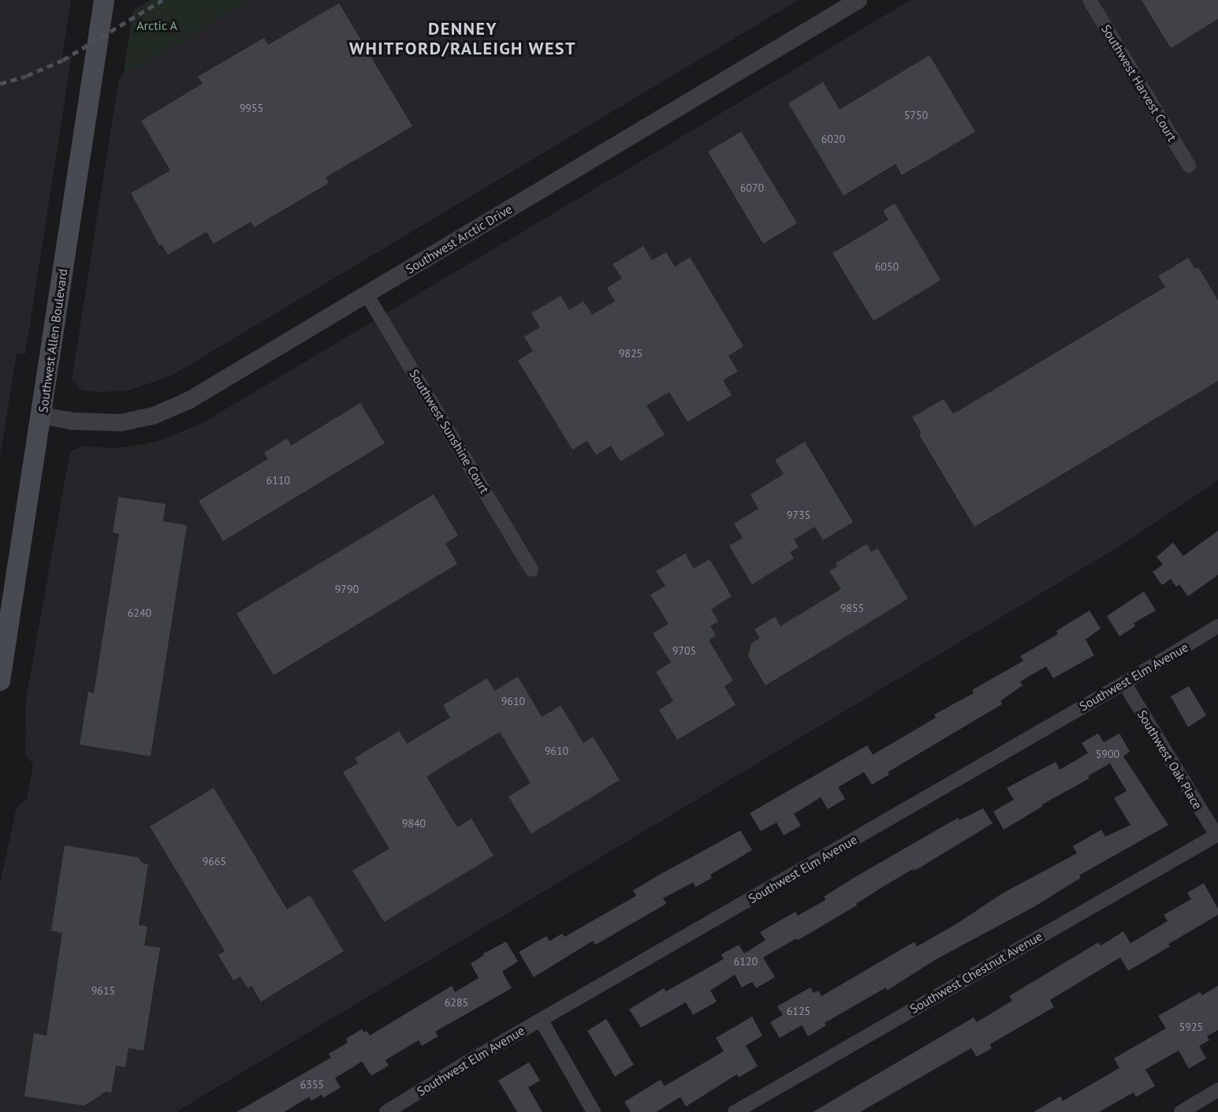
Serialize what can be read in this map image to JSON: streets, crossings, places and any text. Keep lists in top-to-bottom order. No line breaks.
{"streets":{"main road":["Southwest Allen Boulevard"],"street":["Southwest Harvest Court","Southwest Arctic Drive","Southwest Sunshine Court","Southwest Elm Avenue","Southwest Oak Place","Southwest Chestnut Avenue"]},"crossings":[["Southwest Arctic Drive","Southwest Allen Boulevard"],["Southwest Arctic Drive","Southwest Sunshine Court"],["Southwest Elm Avenue","Southwest Oak Place"],["Southwest Oak Place","Southwest Chestnut Avenue"]],"districts":["DENNEY WHITFORD/RALEIGH WEST"],"parks":["Arctic A"],"house_numbers":["9955","5750","6020","6070","6050","9825","6110","9735","9790","9855","6240","9705","9610","9610","5900","9840","9665","6120","9615","6285","6125","5925","6355"]}
